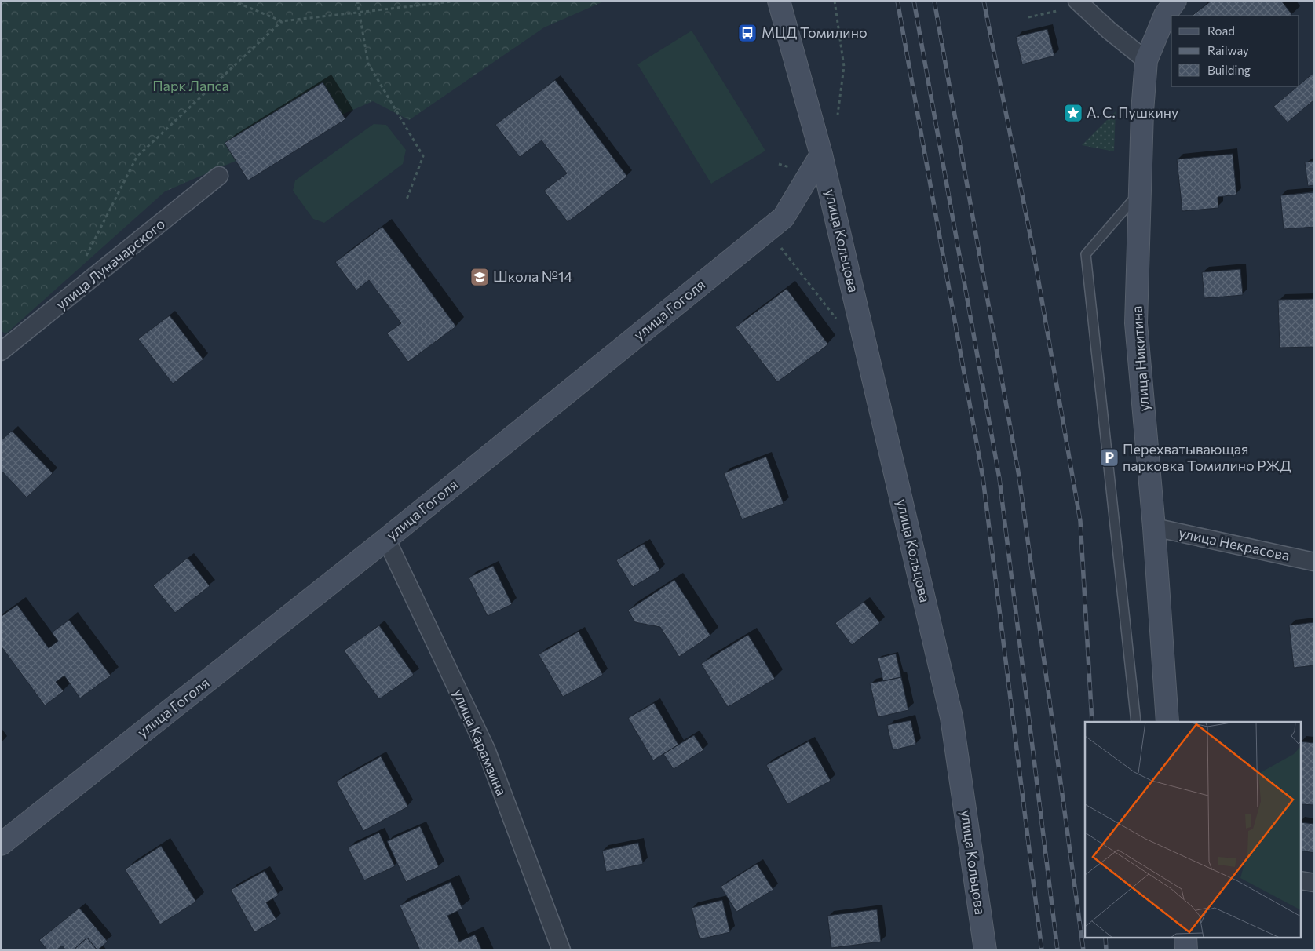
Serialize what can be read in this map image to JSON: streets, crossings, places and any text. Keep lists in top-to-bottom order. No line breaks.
{"streets":{"street":["улица Кольцова","улица Луначарского","улица Гоголя","улица Никитина","улица Некрасова","улица Карамзина"]},"crossings":[["улица Кольцова","улица Гоголя"],["улица Гоголя","улица Карамзина"],["улица Никитина","улица Некрасова"]],"parks":["Парк Лапса"],"places":{"bus stop":["МЦД Томилино"],"place":["А. С. Пушкину"],"school or university":["Школа №14"],"parking":["Перехватывающая парковка Томилино РЖД"]},"legend":["Road","Railway","Building"]}
